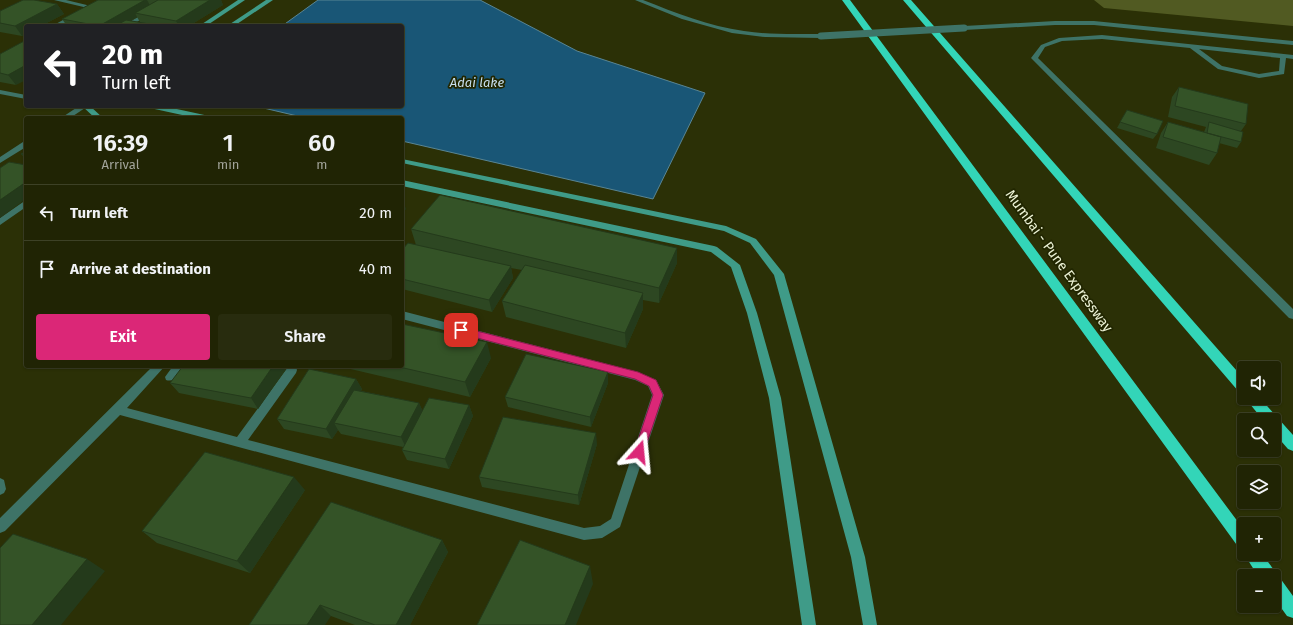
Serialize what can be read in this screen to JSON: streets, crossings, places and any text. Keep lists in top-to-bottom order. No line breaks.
{"streets":{"highway":["Mumbai - Pune Expressway"]},"water":["Adai lake"],"page":{"turn":["20 m","Turn left"],"eta":["16:39","Arrival","1","min","60","m"],"list":[{"name":"Turn left","value":"20 m"},{"name":"Arrive at destination","value":"40 m"}],"buttons":["Exit","Share"],"map_buttons":["+","−"]}}
